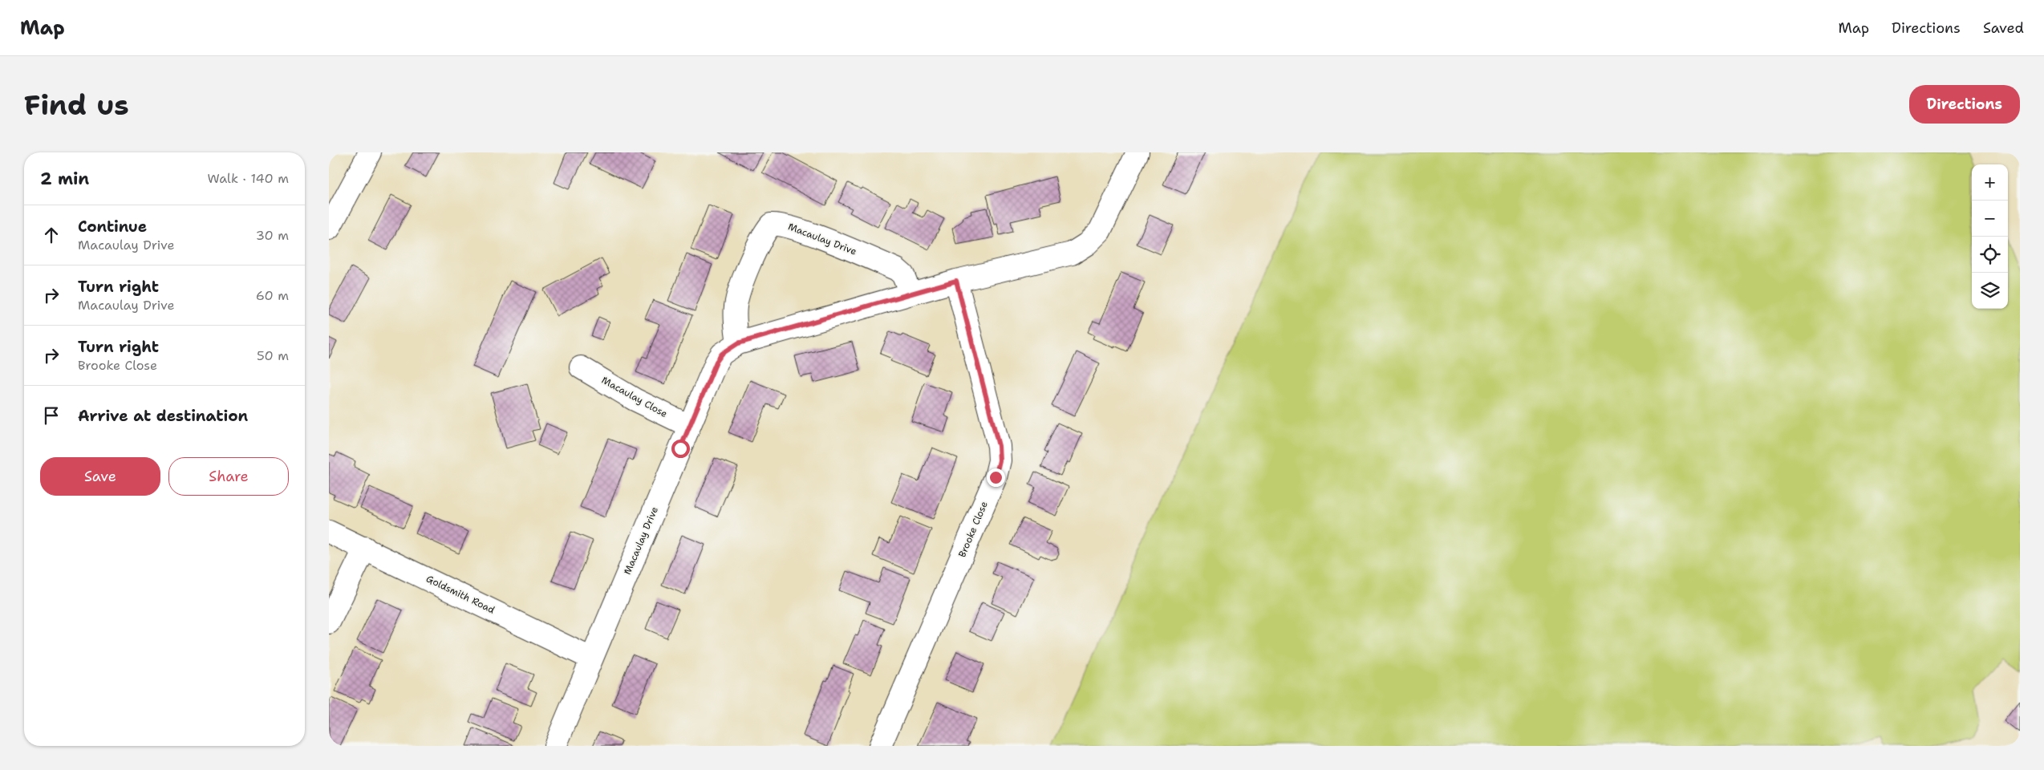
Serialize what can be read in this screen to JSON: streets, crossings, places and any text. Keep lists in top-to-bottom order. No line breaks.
{"streets":{"street":["Macaulay Drive","Macaulay Close","Brooke Close","Goldsmith Road"]},"crossings":[["Macaulay Drive","Macaulay Close"],["Macaulay Drive","Brooke Close"],["Macaulay Drive","Goldsmith Road"]],"page":{"header":"Map","nav":["Map","Directions","Saved"],"buttons":["Directions",["Save","Share"]],"title":"Find us","heading":["2 min","Walk · 140 m"],"map_buttons":["+","−"],"list":[["Continue","Macaulay Drive","30 m"],["Turn right","Macaulay Drive","60 m"],["Turn right","Brooke Close","50 m"],"Arrive at destination"]}}
